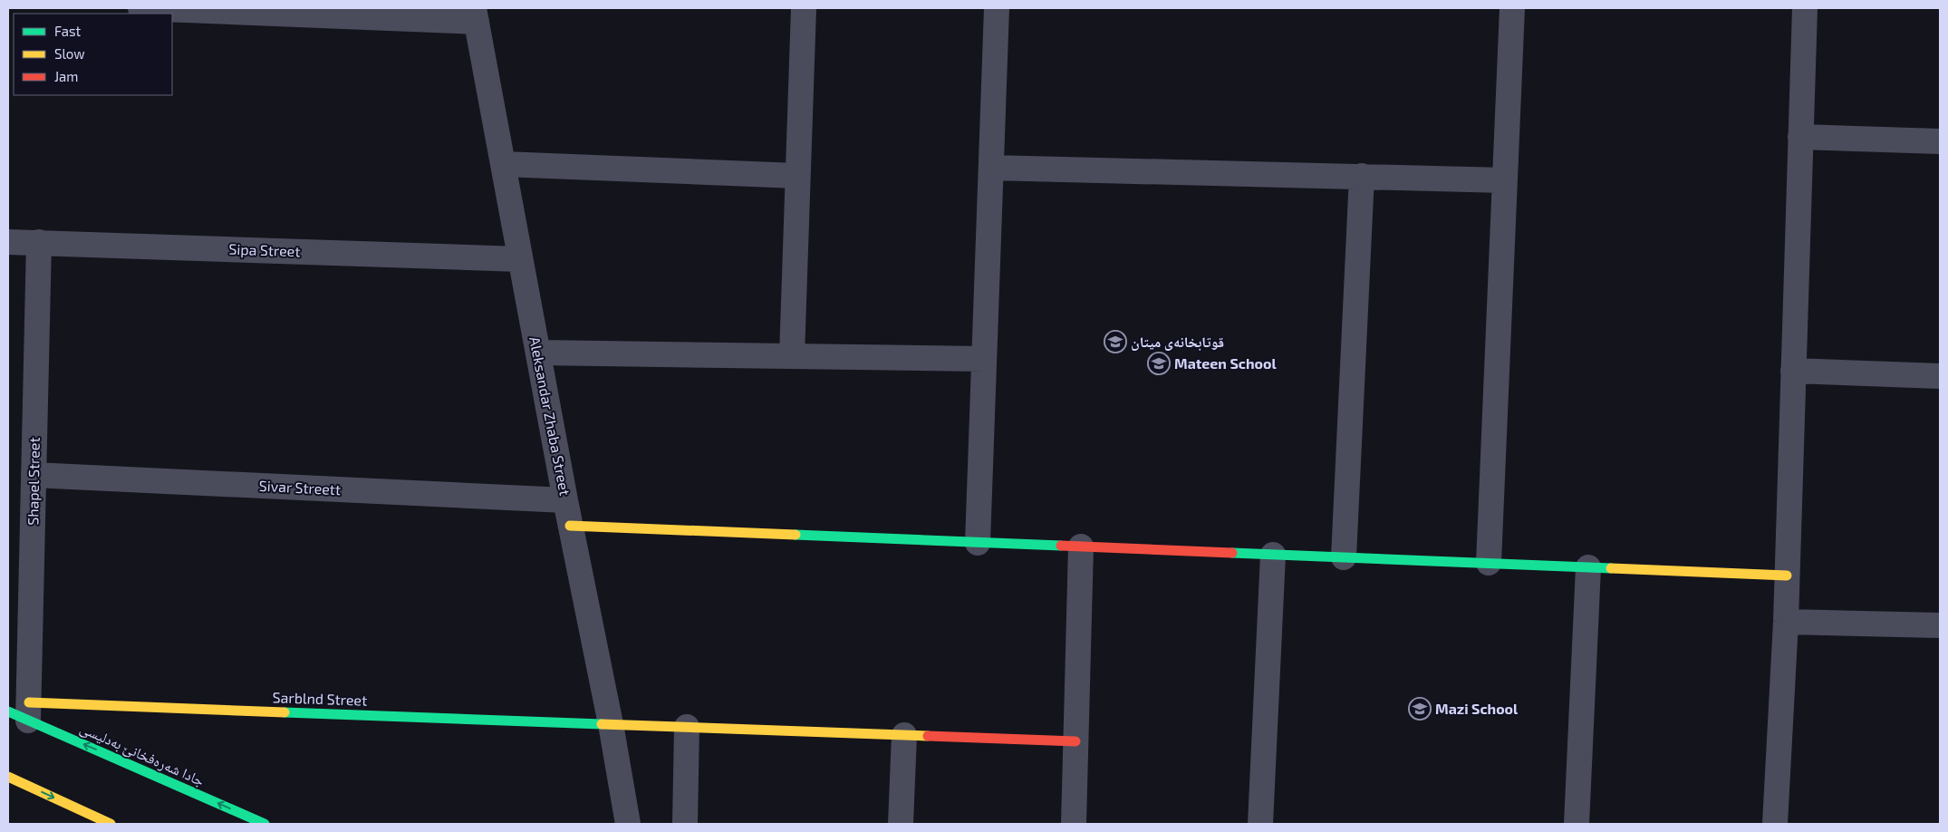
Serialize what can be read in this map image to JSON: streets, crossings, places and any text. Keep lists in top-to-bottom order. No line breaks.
{"streets":{"street":["Sipa Street","Aleksandar Zhaba Street","Shapel Street","Sivar Streett","Sarblnd Street","جادا شەرەفخانێ بەدلیسی"]},"crossings":[["Sipa Street","Aleksandar Zhaba Street"],["Sipa Street","Shapel Street"],["Aleksandar Zhaba Street","Sivar Streett"],["Aleksandar Zhaba Street","Sarblnd Street"],["Shapel Street","Sivar Streett"],["Shapel Street","Sarblnd Street"],["Shapel Street","جادا شەرەفخانێ بەدلیسی"],["Sarblnd Street","جادا شەرەفخانێ بەدلیسی"]],"places":{"school or university":["قوتابخانەی میتان","Mateen School","Mazi School"]},"legend":["Fast","Slow","Jam"]}
